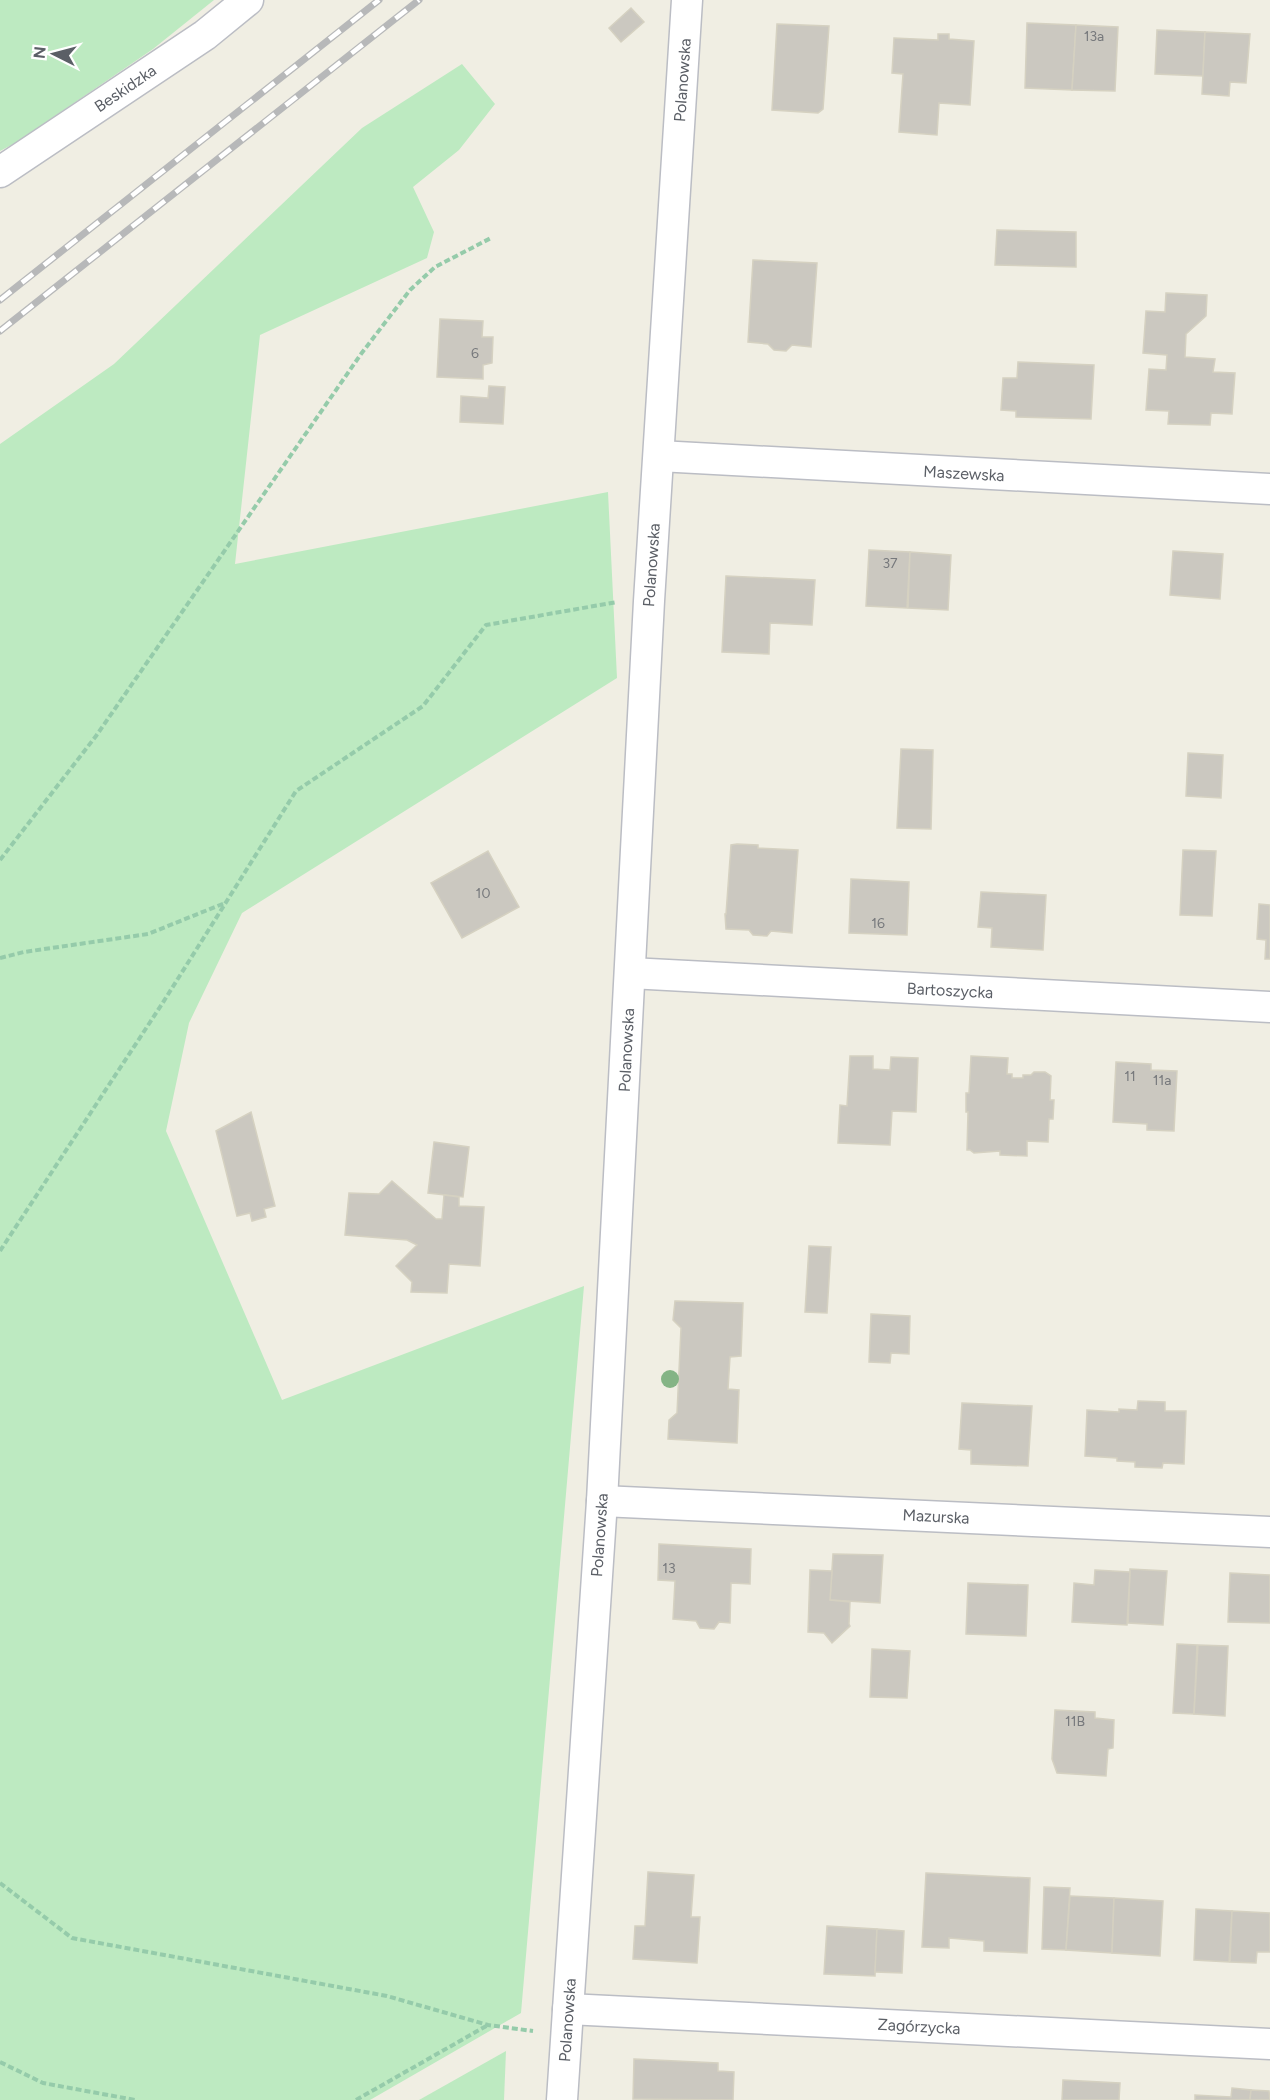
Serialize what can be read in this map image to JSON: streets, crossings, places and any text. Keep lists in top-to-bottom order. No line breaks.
{"streets":{"street":["Polanowska","Beskidzka","Maszewska","Bartoszycka","Mazurska","Zagórzycka"]},"crossings":[["Polanowska","Maszewska"],["Polanowska","Bartoszycka"],["Polanowska","Mazurska"],["Polanowska","Zagórzycka"]],"house_numbers":["13a","6","37","10","16","11","11a","13","11B"],"north":"left"}
